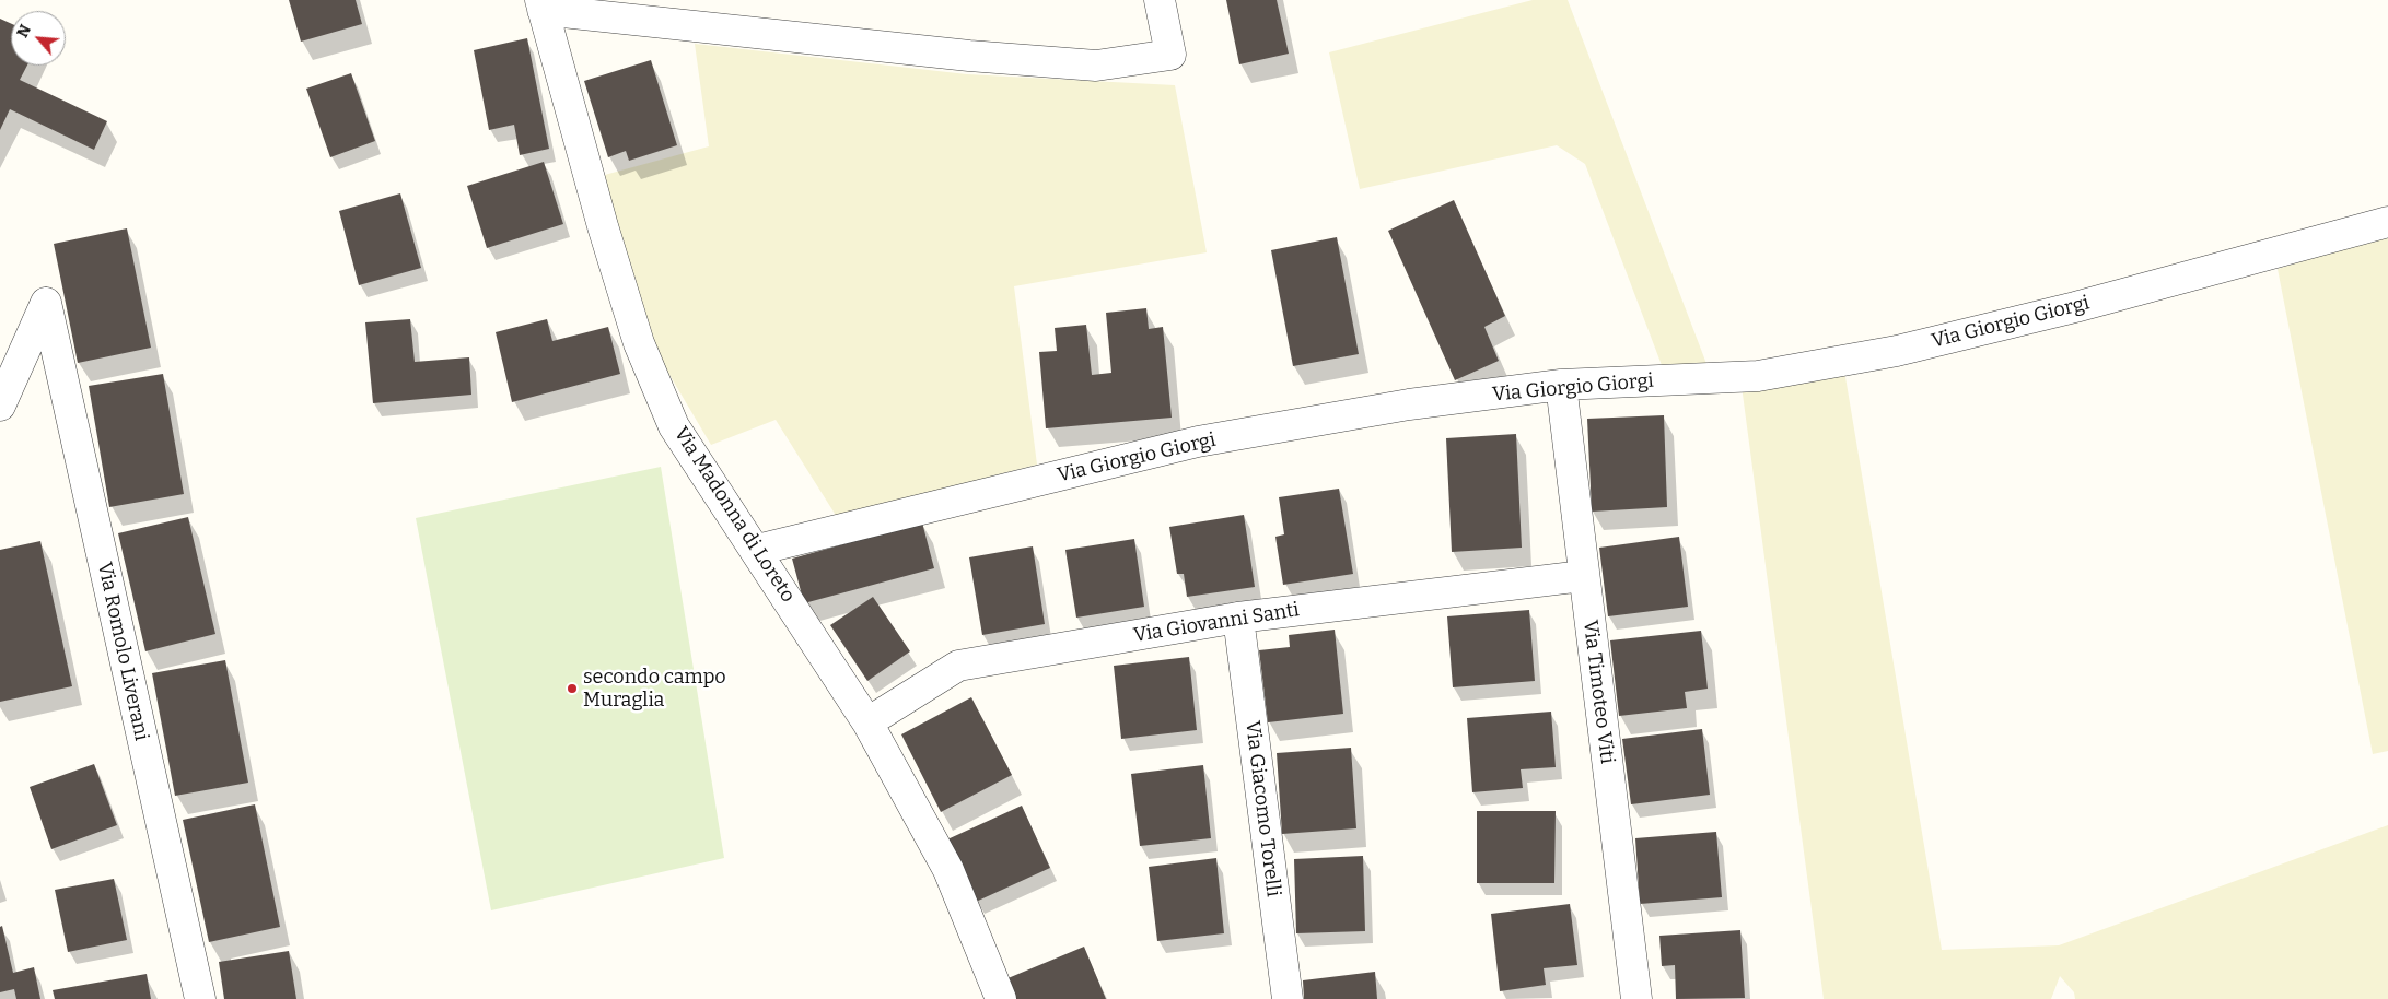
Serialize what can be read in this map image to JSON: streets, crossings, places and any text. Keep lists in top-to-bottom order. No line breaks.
{"streets":{"street":["Via Giorgio Giorgi","Via Madonna di Loreto","Via Giovanni Santi","Via Romolo Liverani","Via Timoteo Viti","Via Giacomo Torelli"]},"crossings":[["Via Giorgio Giorgi","Via Madonna di Loreto"],["Via Giorgio Giorgi","Via Timoteo Viti"],["Via Madonna di Loreto","Via Giovanni Santi"],["Via Giovanni Santi","Via Timoteo Viti"],["Via Giovanni Santi","Via Giacomo Torelli"]],"places":["secondo campo Muraglia"],"north":"top left"}
